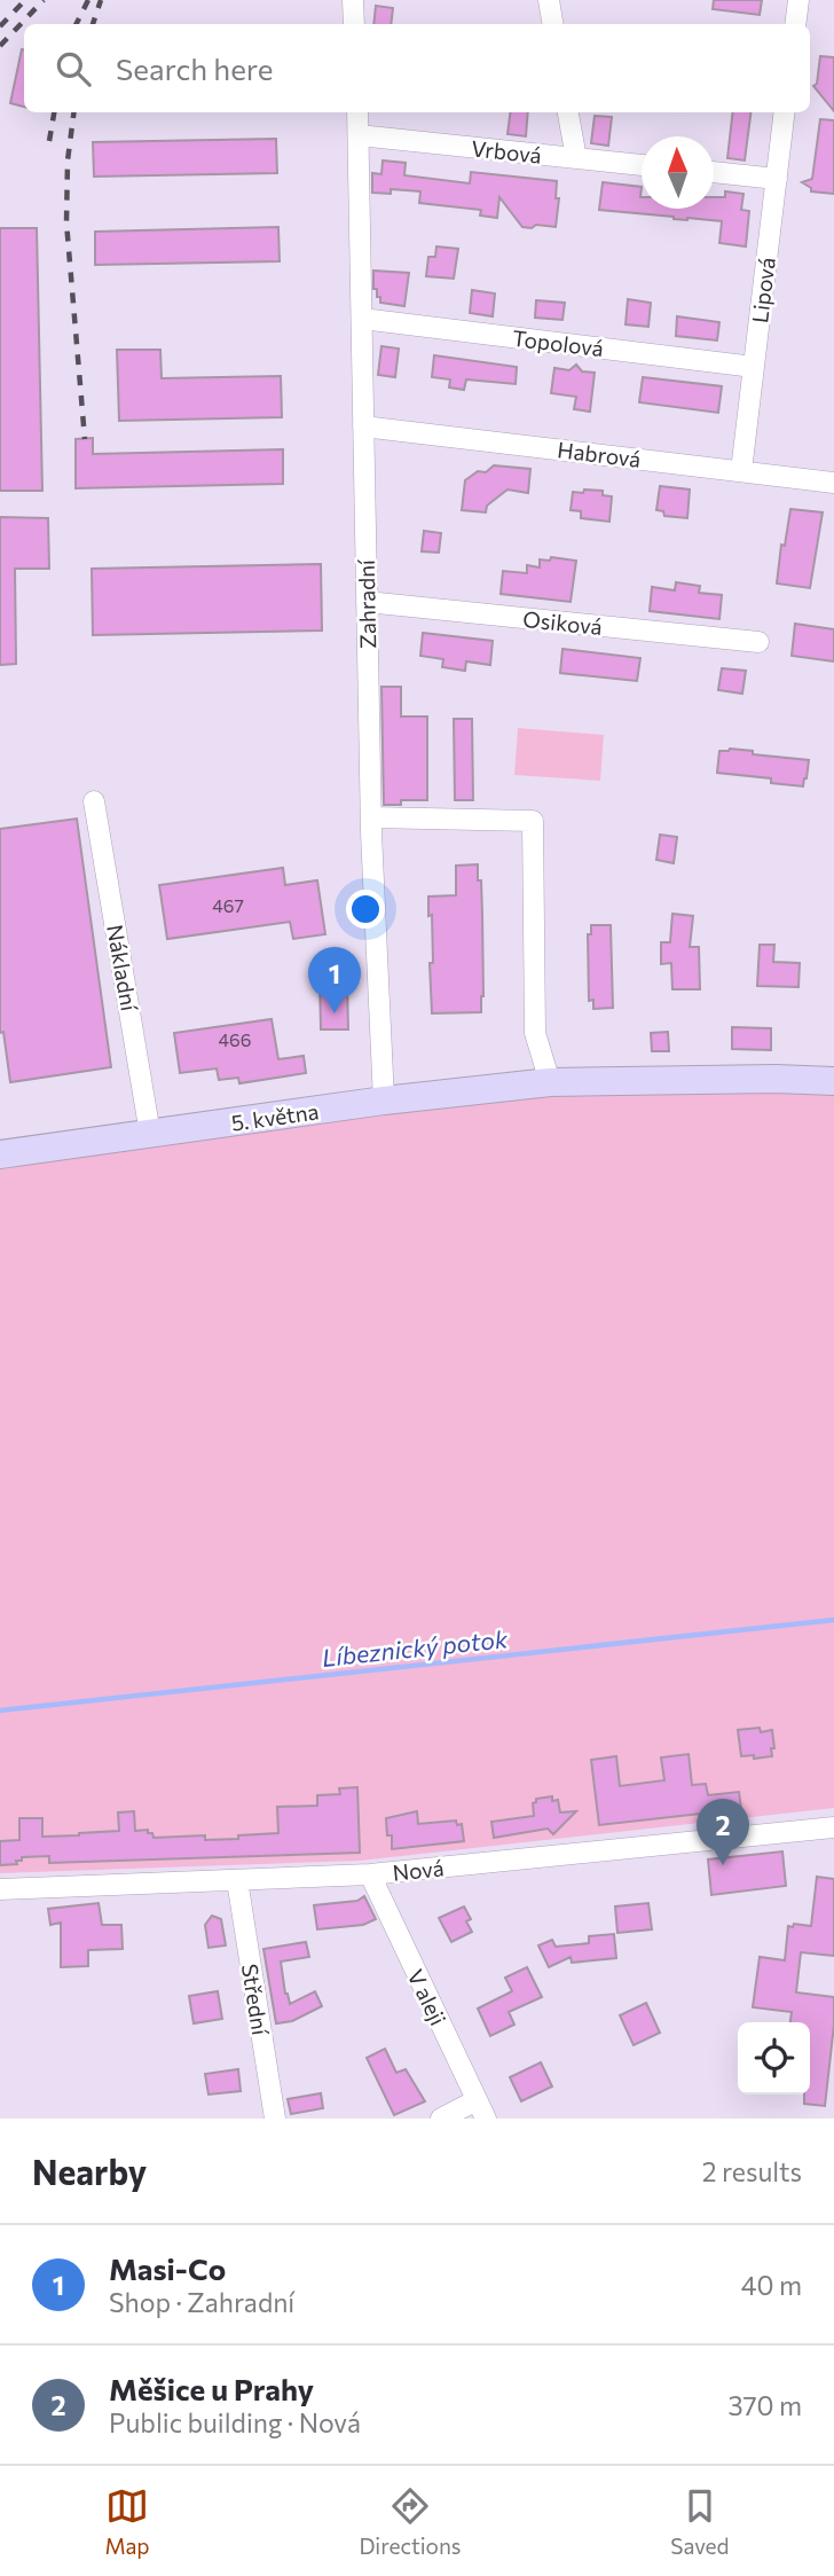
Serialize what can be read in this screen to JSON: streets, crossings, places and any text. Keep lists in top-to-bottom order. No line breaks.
{"streets":{"main road":["5. května"],"street":["Vrbová","Lipová","Topolová","Habrová","Zahradní","Osiková","Nákladní","Nová","V aleji","Střední"]},"crossings":[["Vrbová","Zahradní"],["Lipová","Topolová"],["Lipová","Habrová"],["Topolová","Zahradní"],["Habrová","Zahradní"],["Zahradní","Osiková"],["Zahradní","5. května"],["Nákladní","5. května"],["Nová","V aleji"],["Nová","Střední"]],"water":["Líbeznický potok"],"house_numbers":["467","466"],"north":"top","page":{"search":"Search here","pins":["1","2"],"heading":["Nearby","2 results"],"list":[{"mark":"1","name":"Masi-Co","note":"Shop · Zahradní","value":"40 m"},{"mark":"2","name":"Měšice u Prahy","note":"Public building · Nová","value":"370 m"}],"nav":["Map","Directions","Saved"]}}
